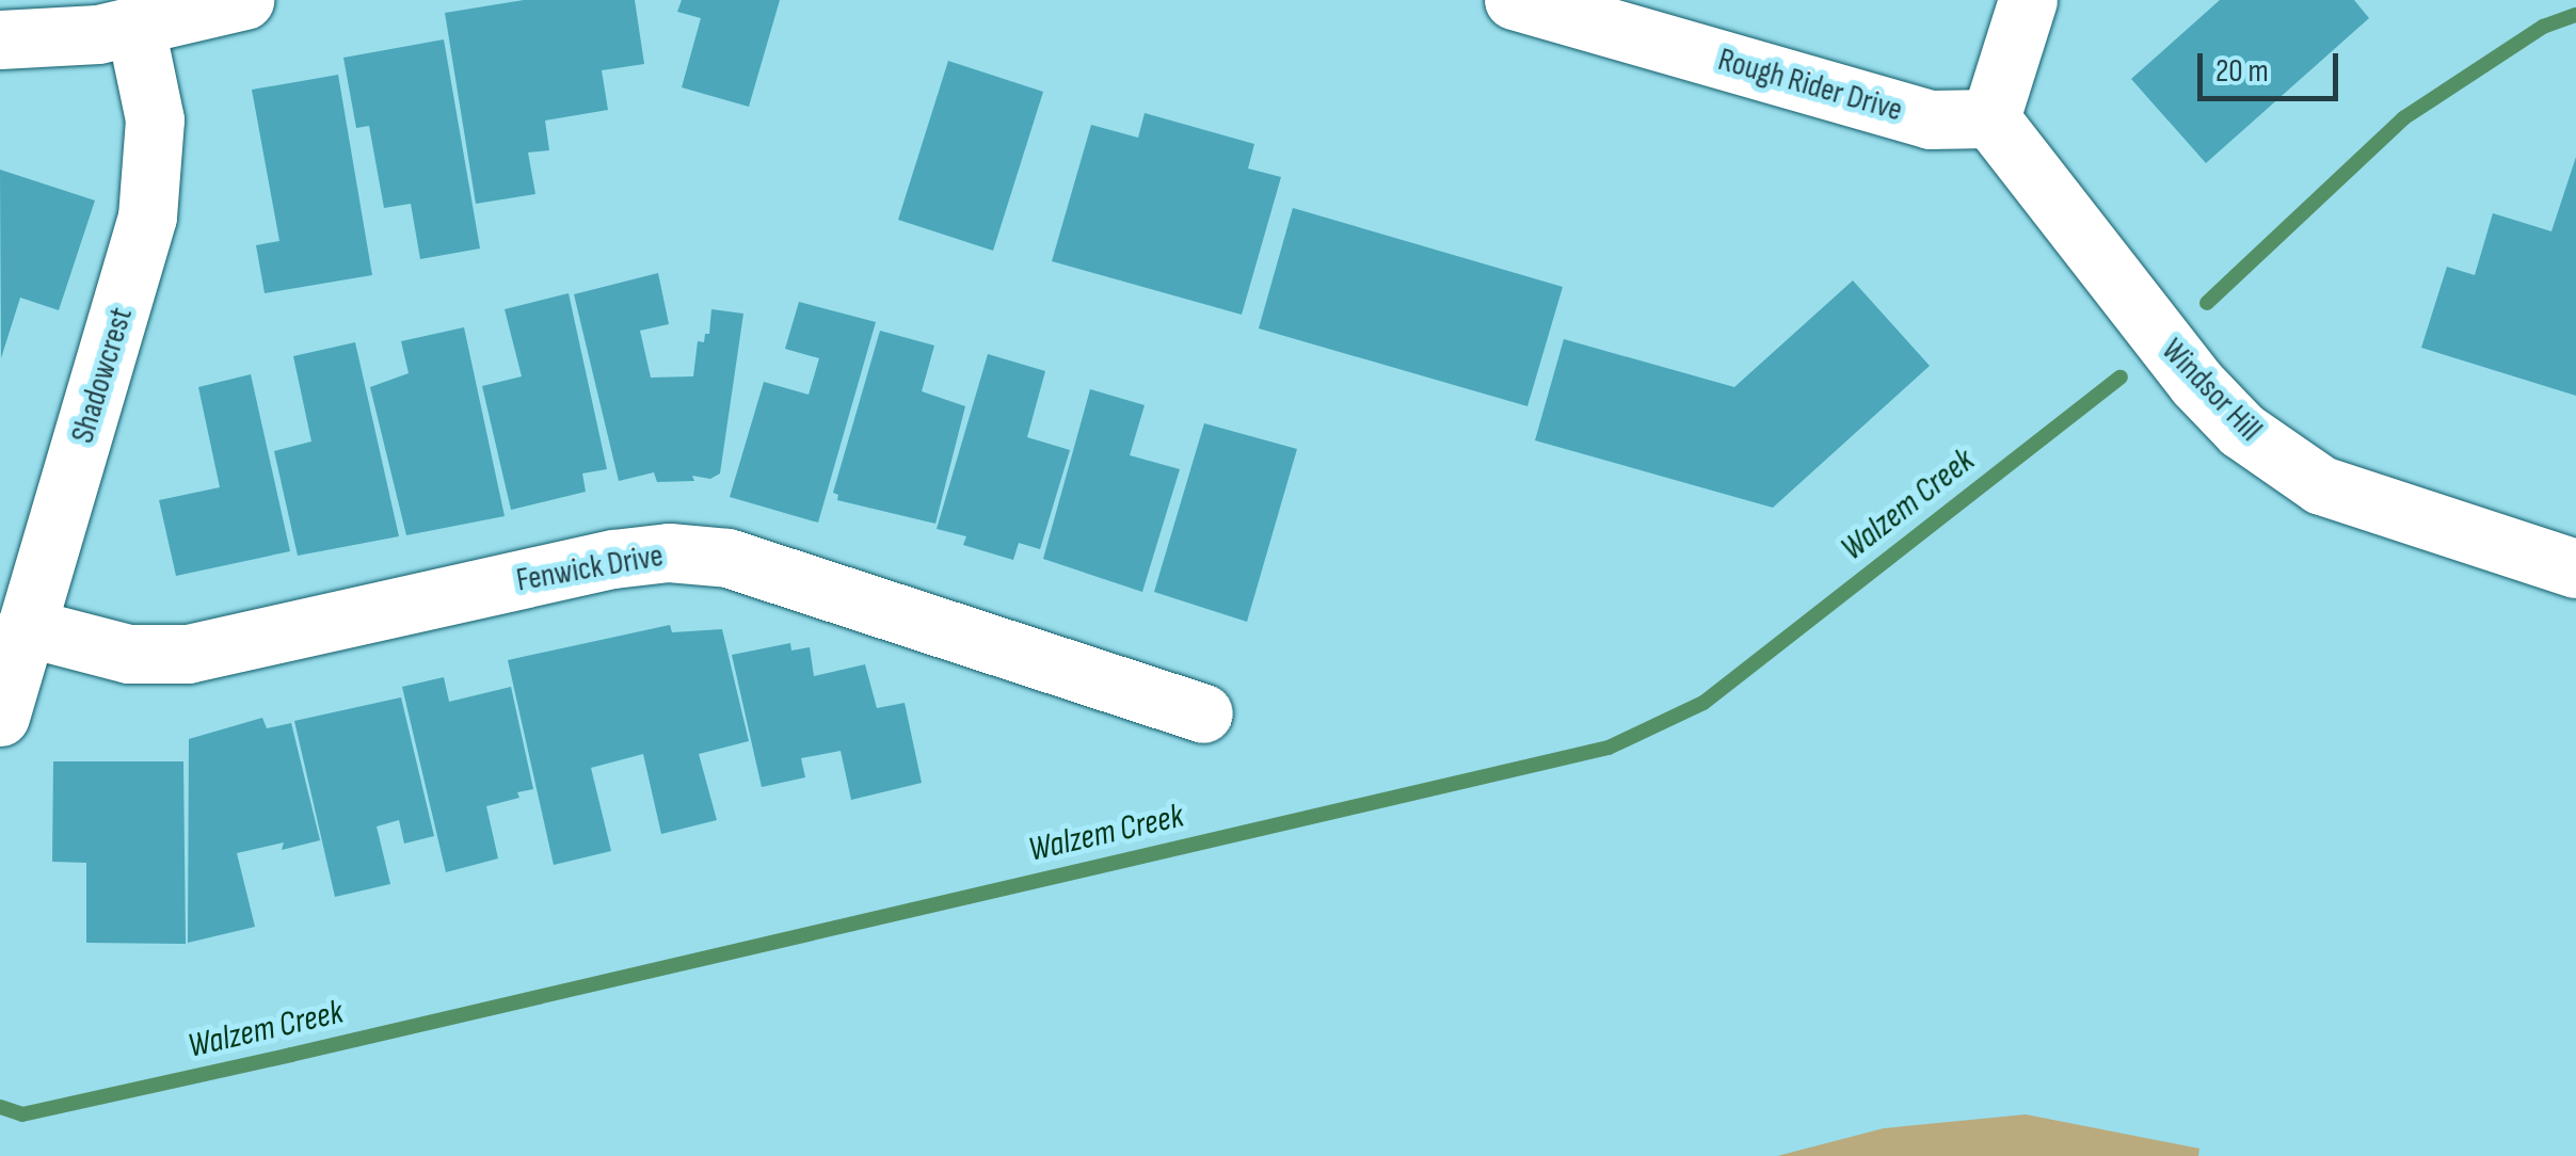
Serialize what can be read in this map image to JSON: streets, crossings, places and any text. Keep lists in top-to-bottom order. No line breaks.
{"streets":{"street":["Rough Rider Drive","Shadowcrest","Windsor Hill","Fenwick Drive"]},"crossings":[["Rough Rider Drive","Windsor Hill"],["Shadowcrest","Fenwick Drive"]],"water":["Walzem Creek"],"scale_bar":"20 m"}
